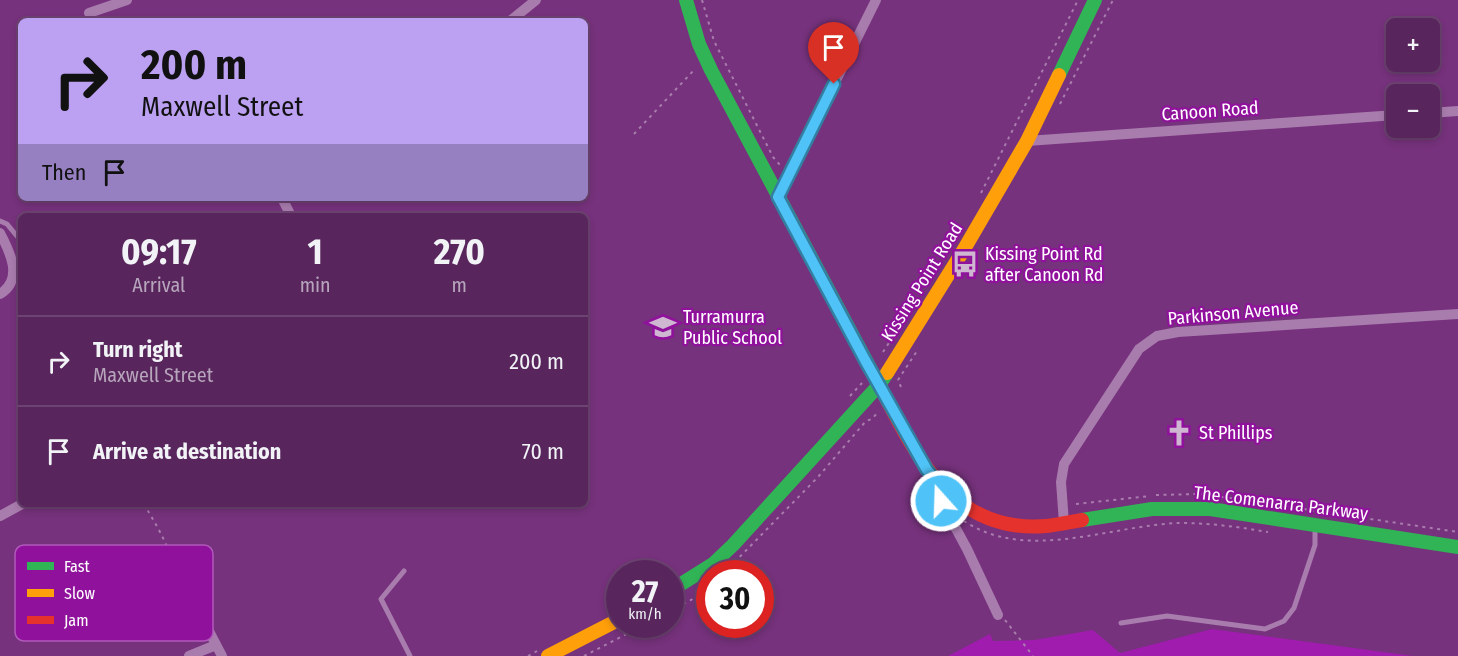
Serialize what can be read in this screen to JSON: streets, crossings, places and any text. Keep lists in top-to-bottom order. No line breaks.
{"streets":{"main road":["Kissing Point Road","The Comenarra Parkway"],"street":["Canoon Road","Parkinson Avenue"]},"crossings":[["Canoon Road","Kissing Point Road"],["Kissing Point Road","The Comenarra Parkway"],["Parkinson Avenue","The Comenarra Parkway"]],"places":{"bus stop":["Kissing Point Rd after Canoon Rd"],"school or university":["Turramurra Public School"],"church":["St Phillips"]},"legend":["Fast","Slow","Jam"],"page":{"map_buttons":["+","−"],"turn":["200 m","Maxwell Street"],"then":"Then","eta":["09:17","Arrival","1","min","270","m"],"list":[{"name":"Turn right","note":"Maxwell Street","value":"200 m"},{"name":"Arrive at destination","value":"70 m"}],"speed":"27 km/h","limit":"30"}}
